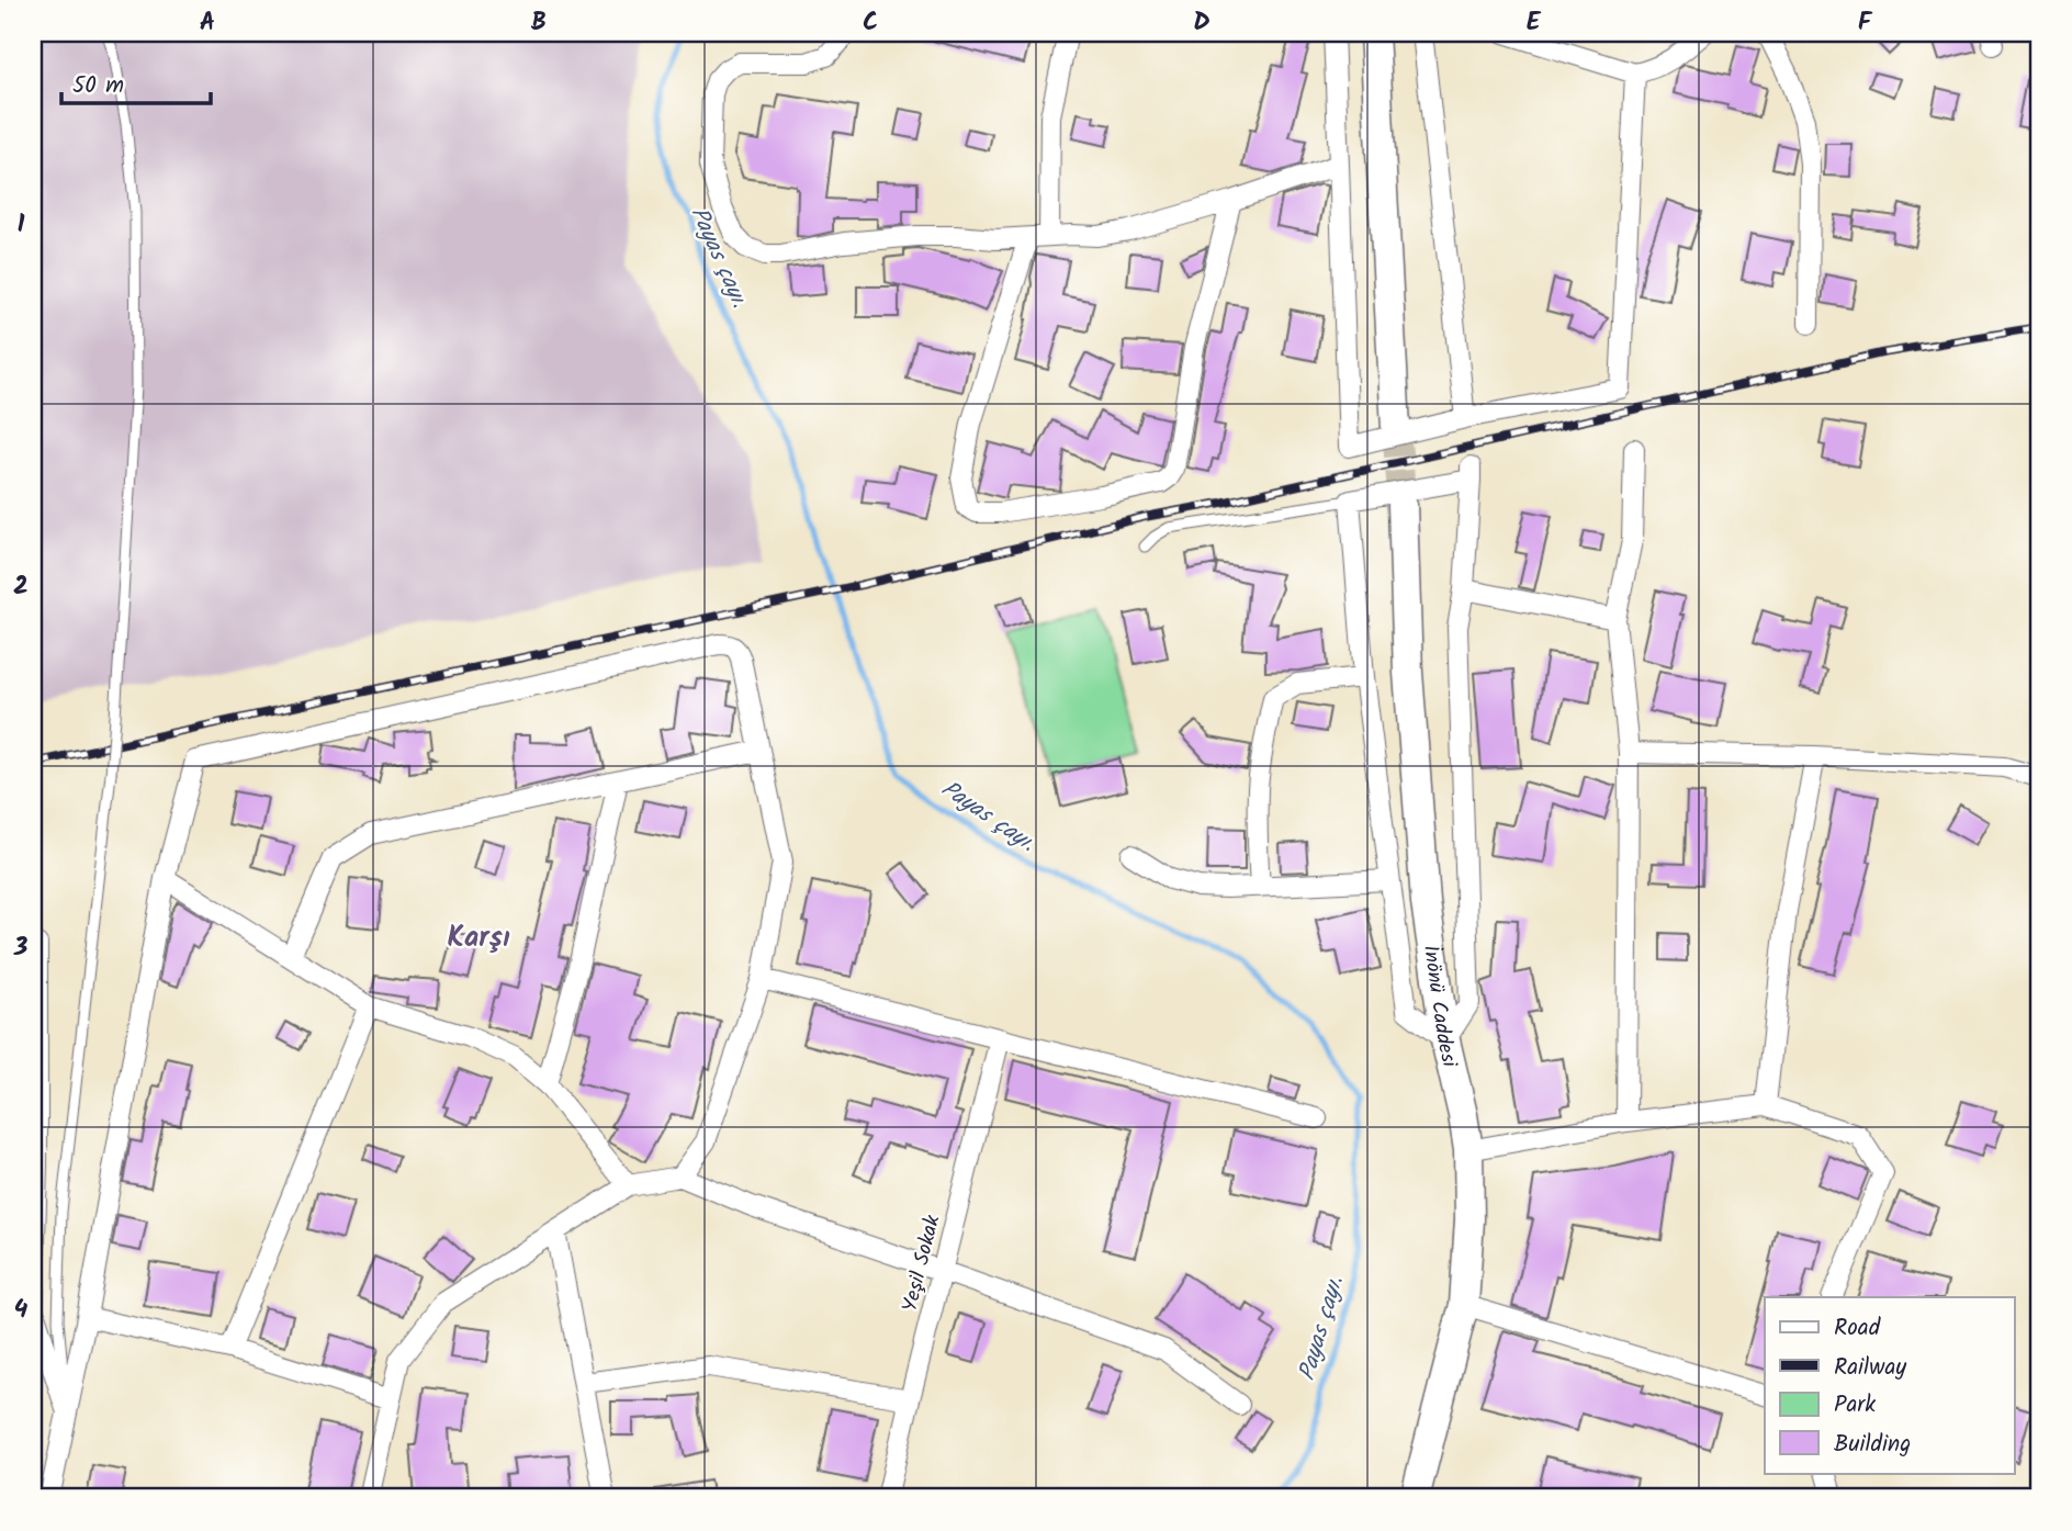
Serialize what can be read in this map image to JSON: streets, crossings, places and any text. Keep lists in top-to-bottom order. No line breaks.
{"streets":{"main road":["İnönü Caddesi"],"street":["Yeşil Sokak"]},"districts":["Karşı"],"water":["Payas çayı."],"legend":["Road","Railway","Park","Building"],"scale_bar":"50 m","grid":{"columns":["A","B","C","D","E","F"],"rows":["1","2","3","4"]}}
